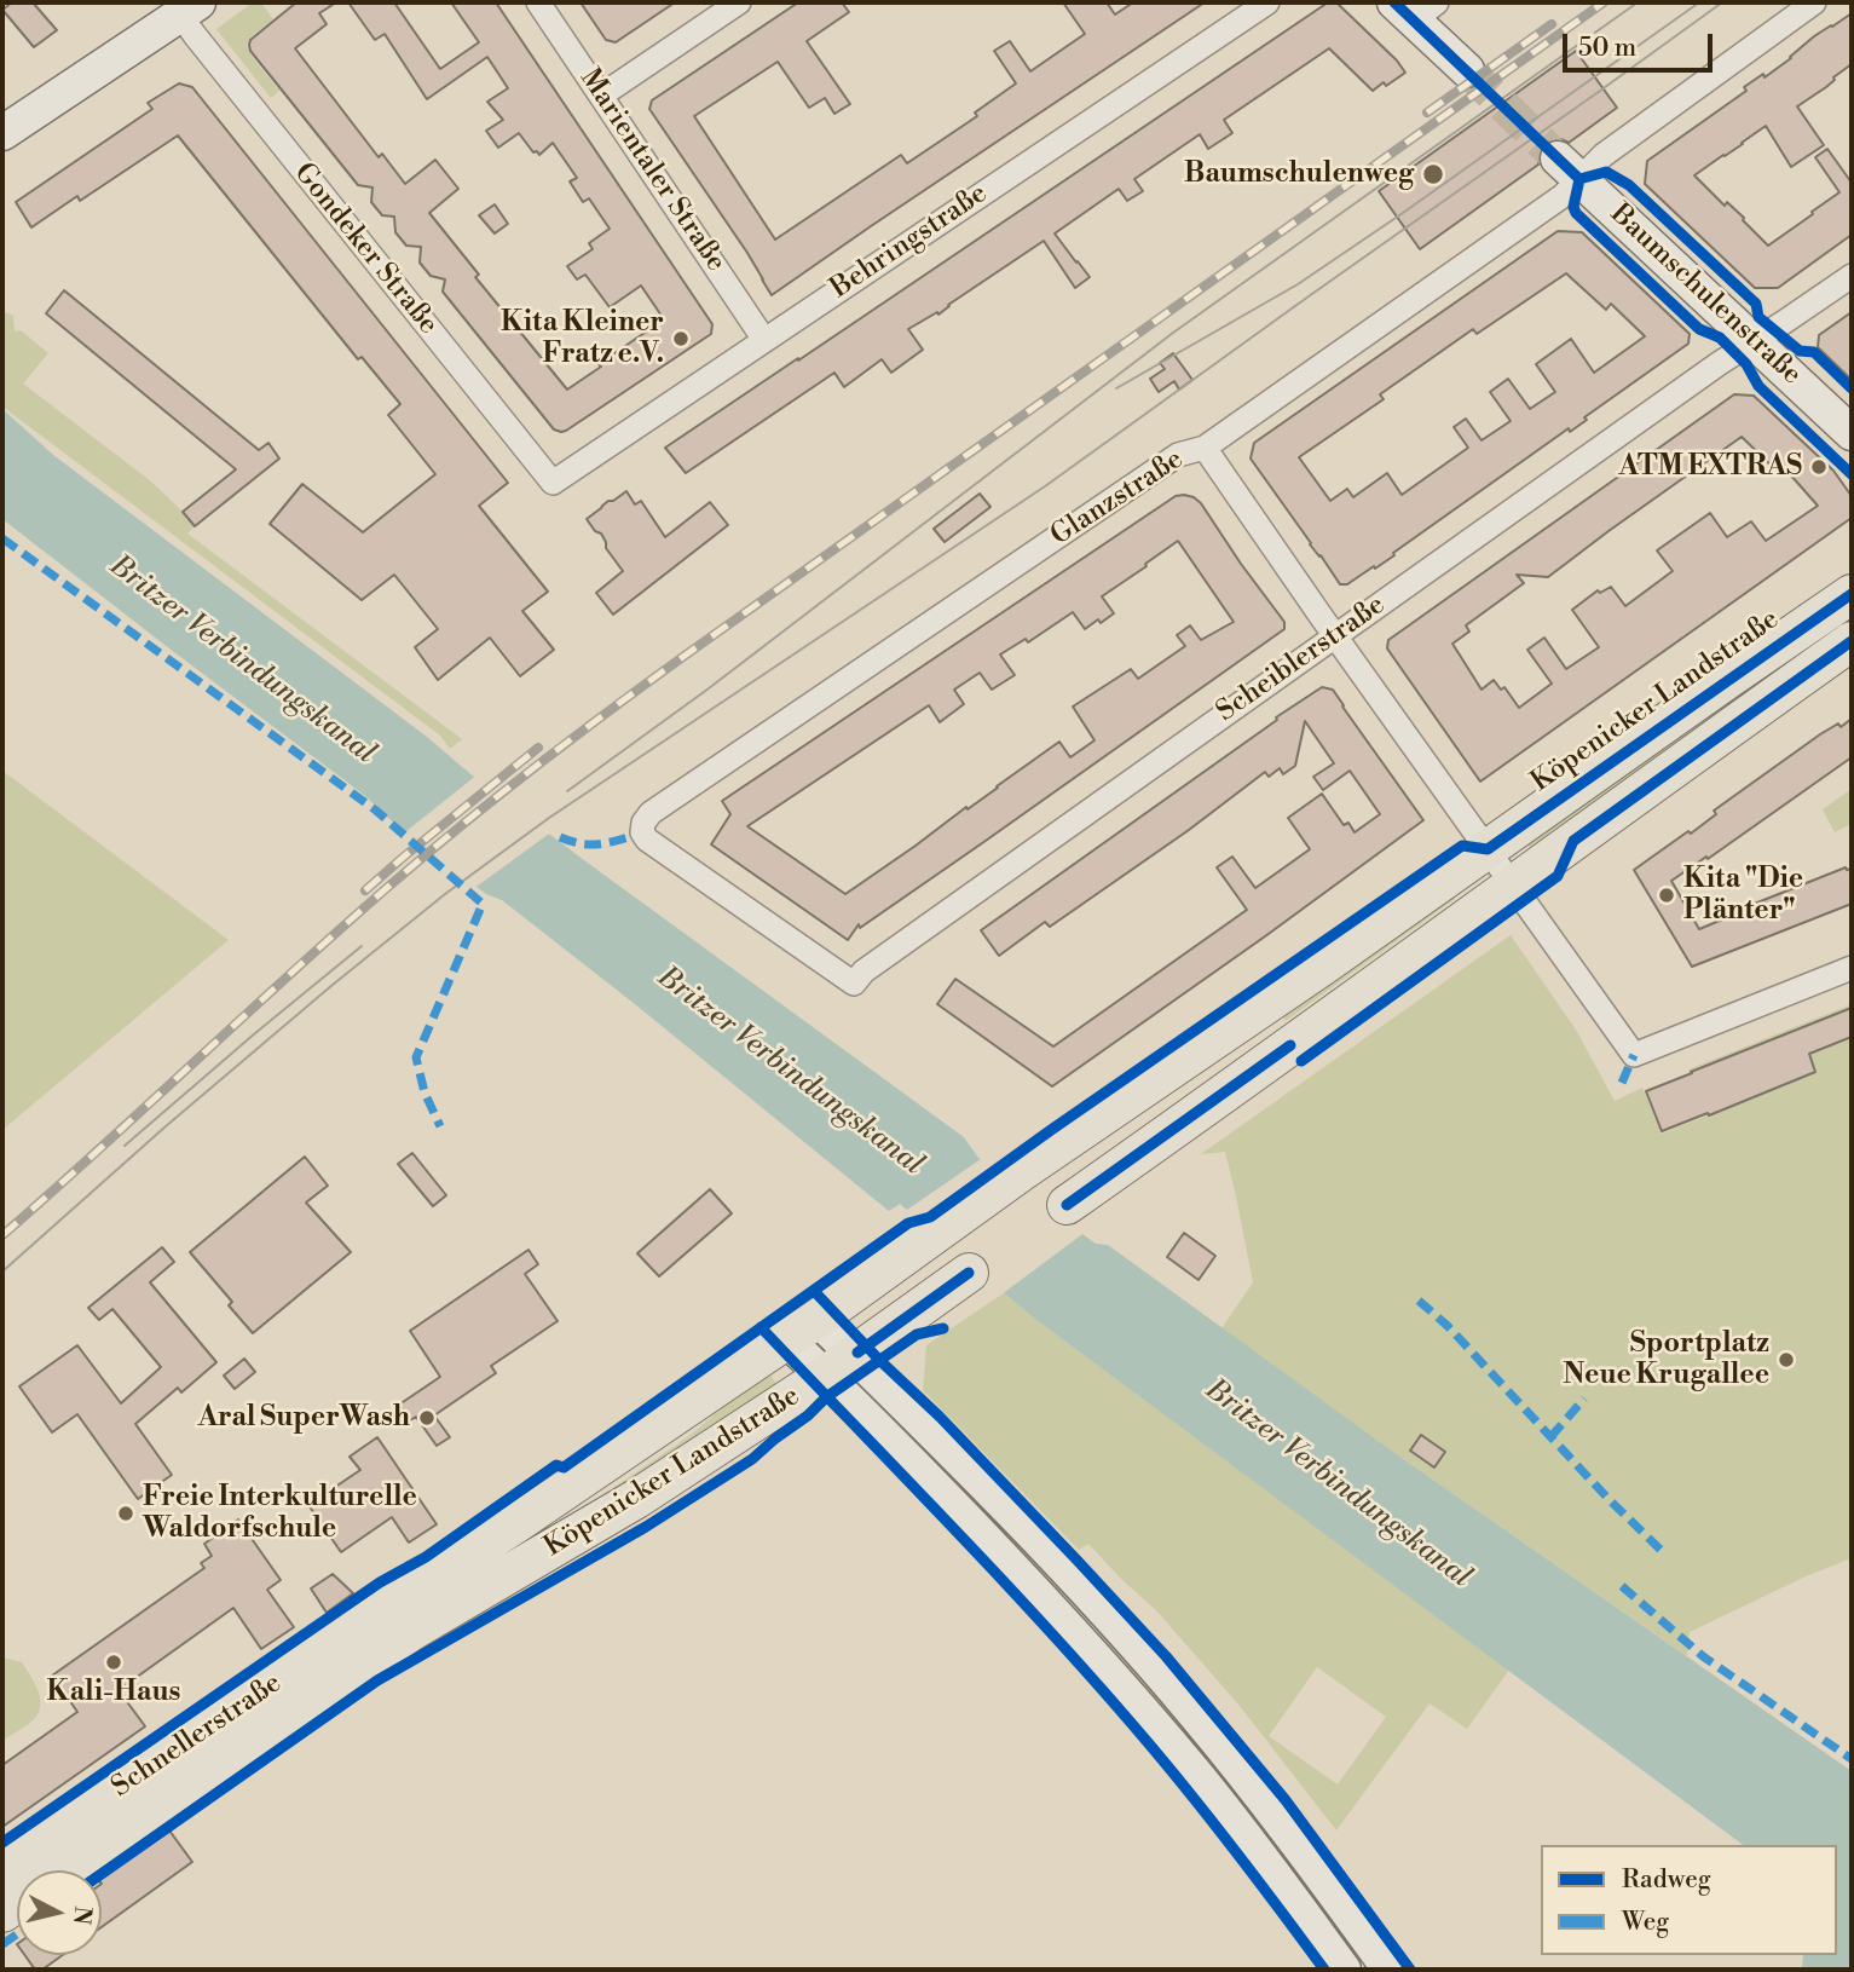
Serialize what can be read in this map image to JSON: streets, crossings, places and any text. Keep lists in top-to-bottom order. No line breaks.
{"streets":{"main road":["Baumschulenstraße","Köpenicker Landstraße","Schnellerstraße"],"street":["Marientaler Straße","Behringstraße","Gondeker Straße","Glanzstraße","Scheiblerstraße"]},"crossings":[["Marientaler Straße","Behringstraße"],["Behringstraße","Gondeker Straße"],["Baumschulenstraße","Glanzstraße"],["Baumschulenstraße","Scheiblerstraße"],["Glanzstraße","Scheiblerstraße"],["Köpenicker Landstraße","Schnellerstraße"]],"water":["Britzer Verbindungskanal"],"places":["Baumschulenweg","Kita Kleiner Fratz e.V.","ATM EXTRAS","Kita \"Die Plänter\"","Sportplatz Neue Krugallee","Aral SuperWash","Freie Interkulturelle Waldorfschule","Kali-Haus"],"legend":["Radweg","Weg"],"scale_bar":"50 m","north":"right"}
